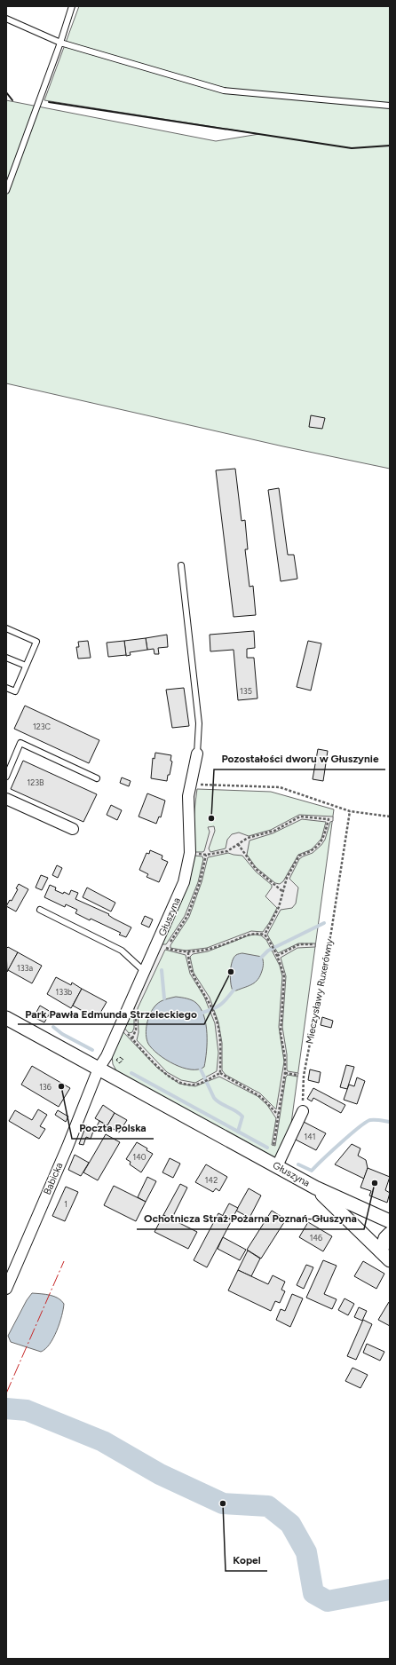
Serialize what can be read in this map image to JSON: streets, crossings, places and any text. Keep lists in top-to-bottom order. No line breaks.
{"streets":{"street":["Głuszyna","Babicka"],"path":["Mieczysławy Ruxerówny"]},"crossings":[["Głuszyna","Babicka"]],"places":["Pozostałości dworu w Głuszynie","Park Pawła Edmunda Strzeleckiego","Poczta Polska","Ochotnicza Straż Pożarna Poznań-Głuszyna","Kopel"],"house_numbers":["135","123C","123B","133a","133b","136","141","140","142","1","146"]}
